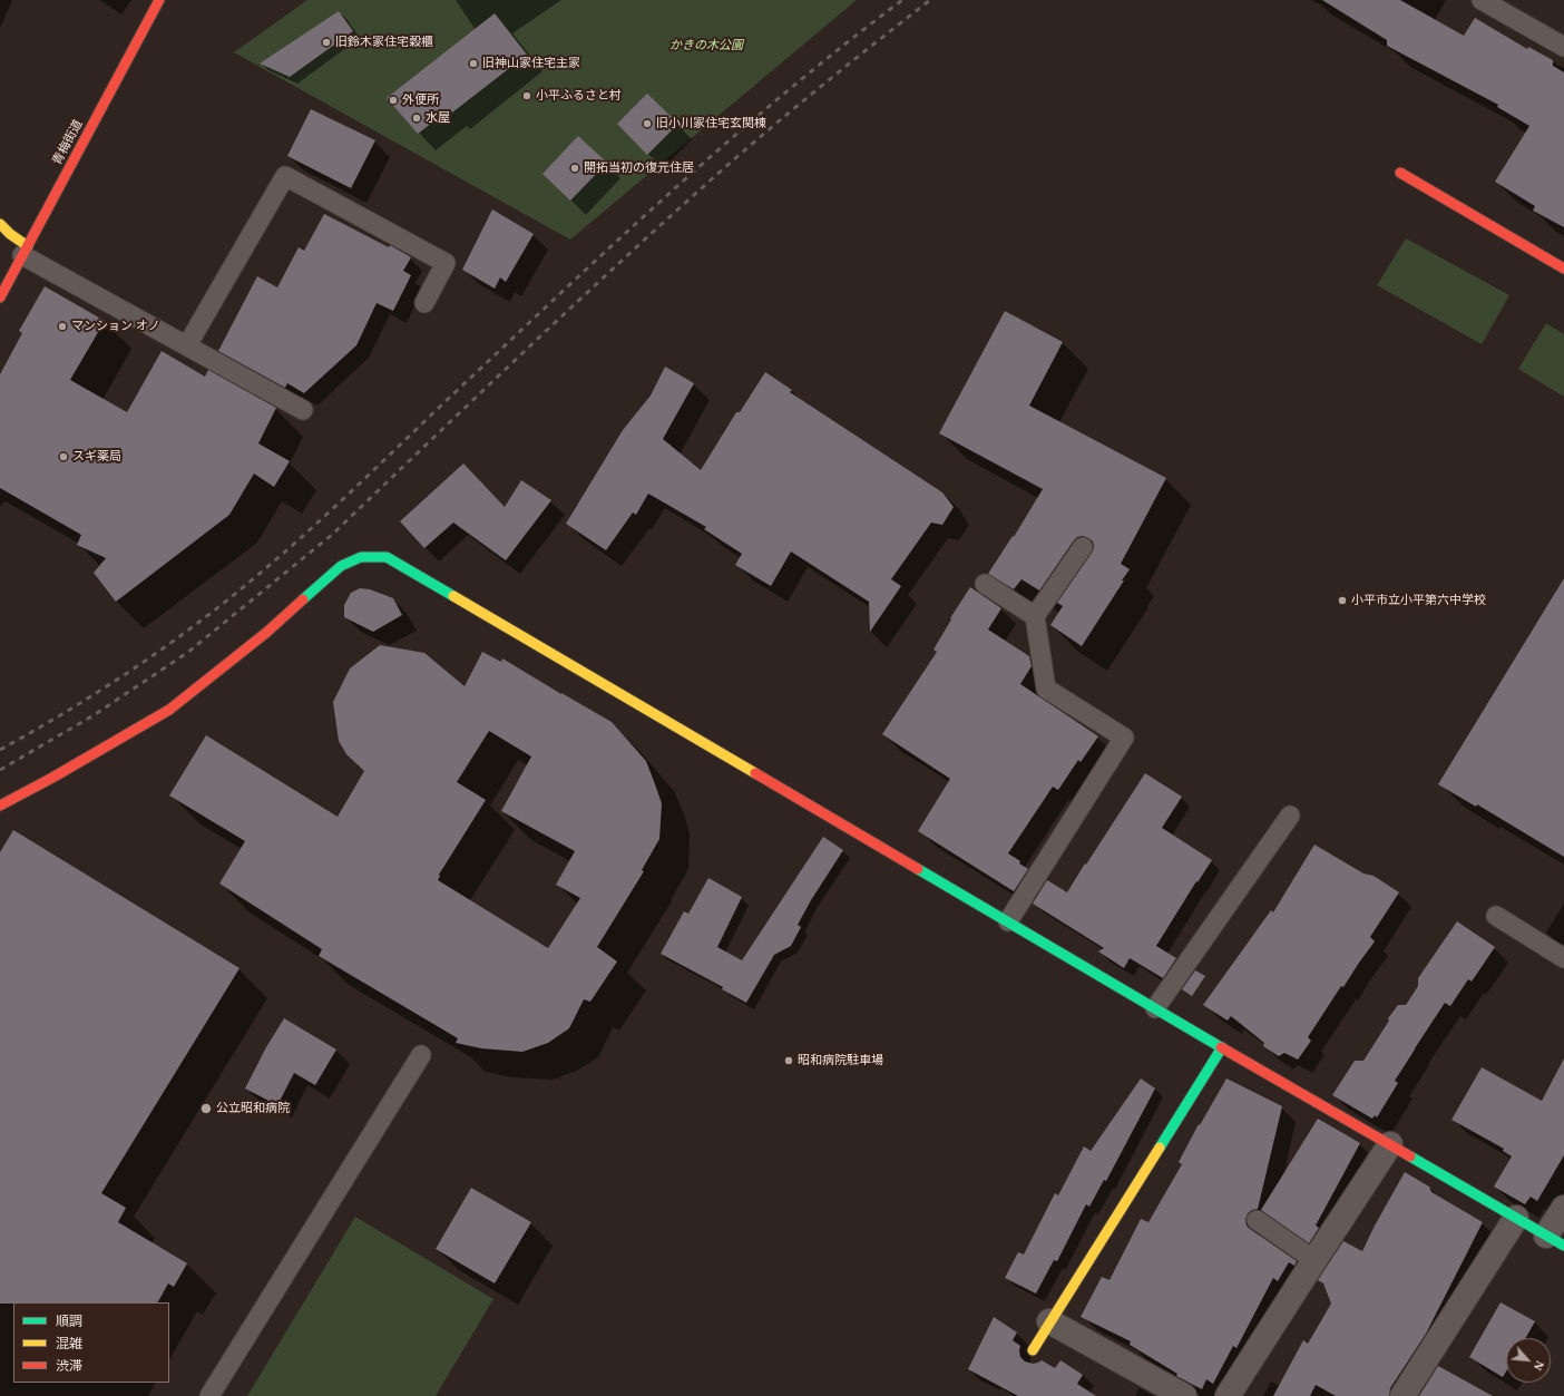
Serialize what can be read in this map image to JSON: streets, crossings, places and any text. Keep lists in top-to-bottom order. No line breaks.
{"streets":{"street":["青梅街道"]},"parks":["かきの木公園"],"places":["旧鈴木家住宅穀櫃","旧神山家住宅主家","小平ふるさと村","外便所","水屋","旧小川家住宅玄関棟","開拓当初の復元住居","マンション オノ","スギ薬局","小平市立小平第六中学校","昭和病院駐車場","公立昭和病院"],"legend":["順調","混雑","渋滞"],"north":"bottom right"}
